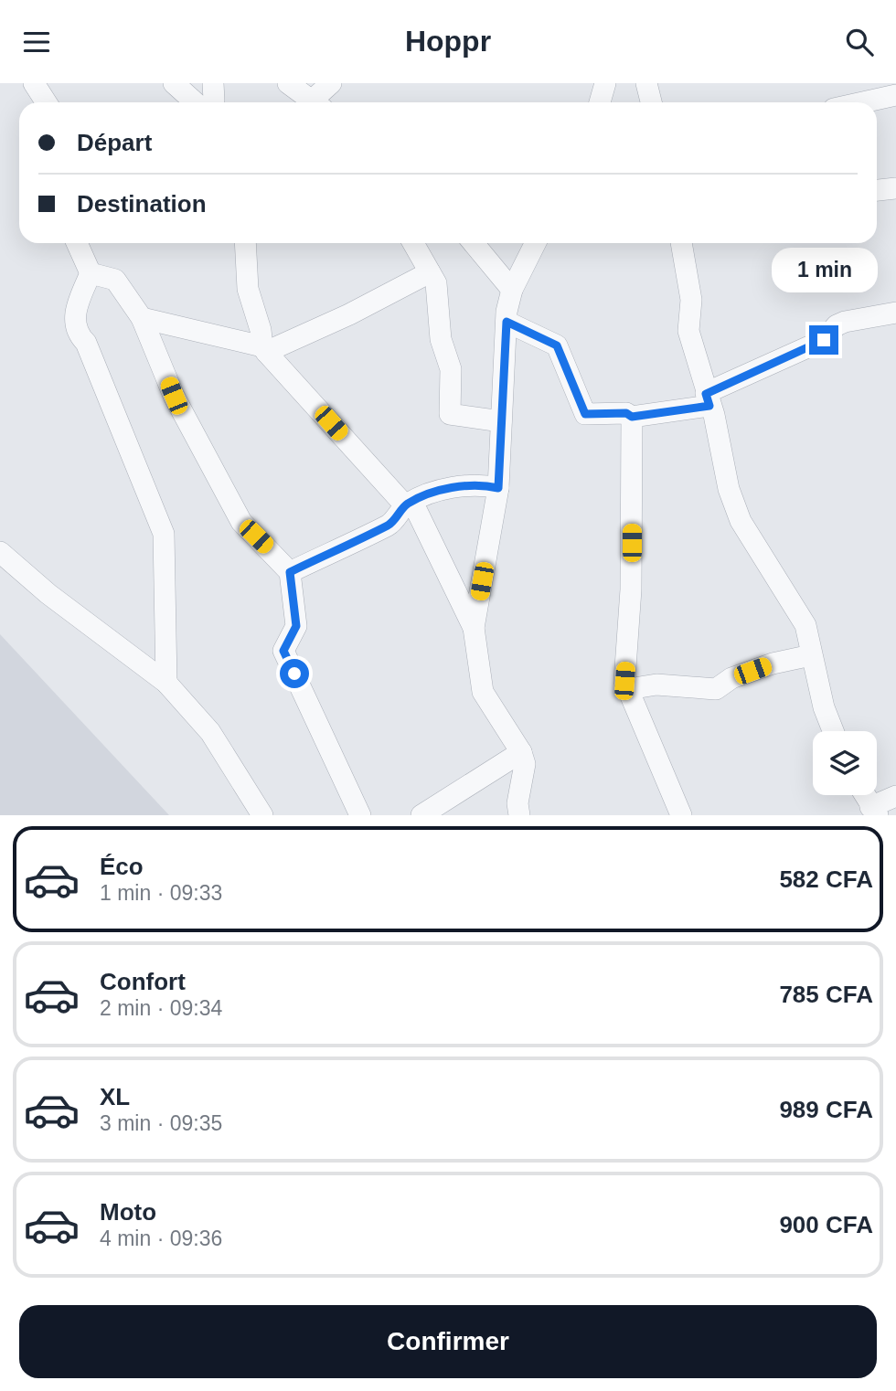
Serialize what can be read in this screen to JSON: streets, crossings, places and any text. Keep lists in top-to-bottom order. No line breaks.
{"page":{"header":"Hoppr","banner":["Départ","Destination"],"bubble":"1 min","list":[{"name":"Éco","note":"1 min · 09:33","value":"582 CFA"},{"name":"Confort","note":"2 min · 09:34","value":"785 CFA"},{"name":"XL","note":"3 min · 09:35","value":"989 CFA"},{"name":"Moto","note":"4 min · 09:36","value":"900 CFA"}],"buttons":"Confirmer"}}
